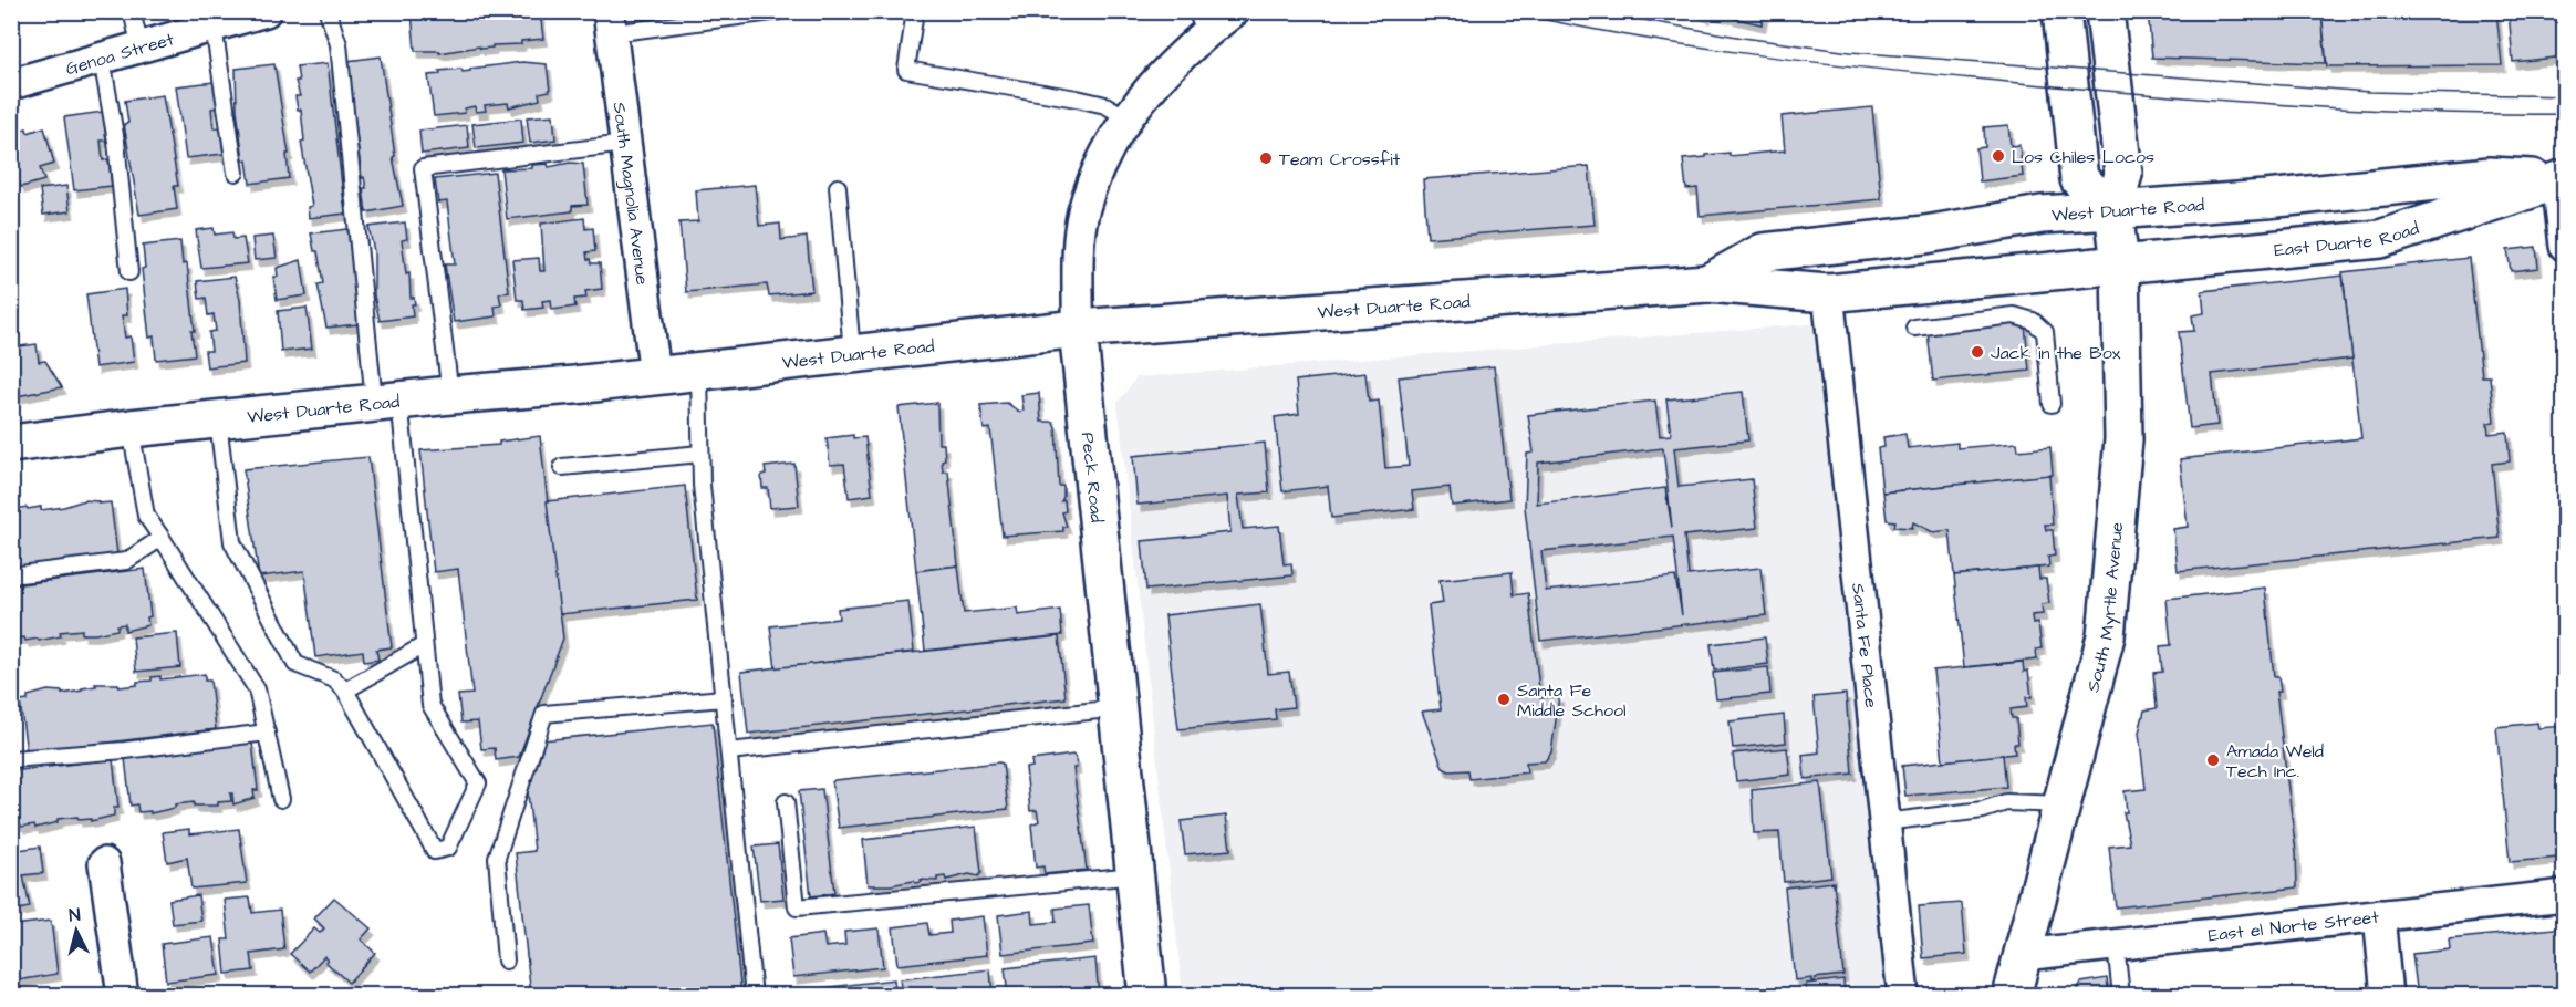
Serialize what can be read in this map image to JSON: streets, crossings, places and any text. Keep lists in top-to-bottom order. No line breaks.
{"streets":{"main road":["West Duarte Road","East Duarte Road","Peck Road","South Myrtle Avenue"],"street":["Genoa Street","South Magnolia Avenue","Santa Fe Place","East el Norte Street"]},"crossings":[["South Magnolia Avenue","West Duarte Road"],["West Duarte Road","East Duarte Road"],["West Duarte Road","Peck Road"],["West Duarte Road","South Myrtle Avenue"],["West Duarte Road","Santa Fe Place"],["East Duarte Road","South Myrtle Avenue"],["South Myrtle Avenue","East el Norte Street"]],"places":["Los Chiles Locos","Team Crossfit","Jack in the Box","Santa Fe Middle School","Amada Weld Tech Inc."],"north":"top"}
